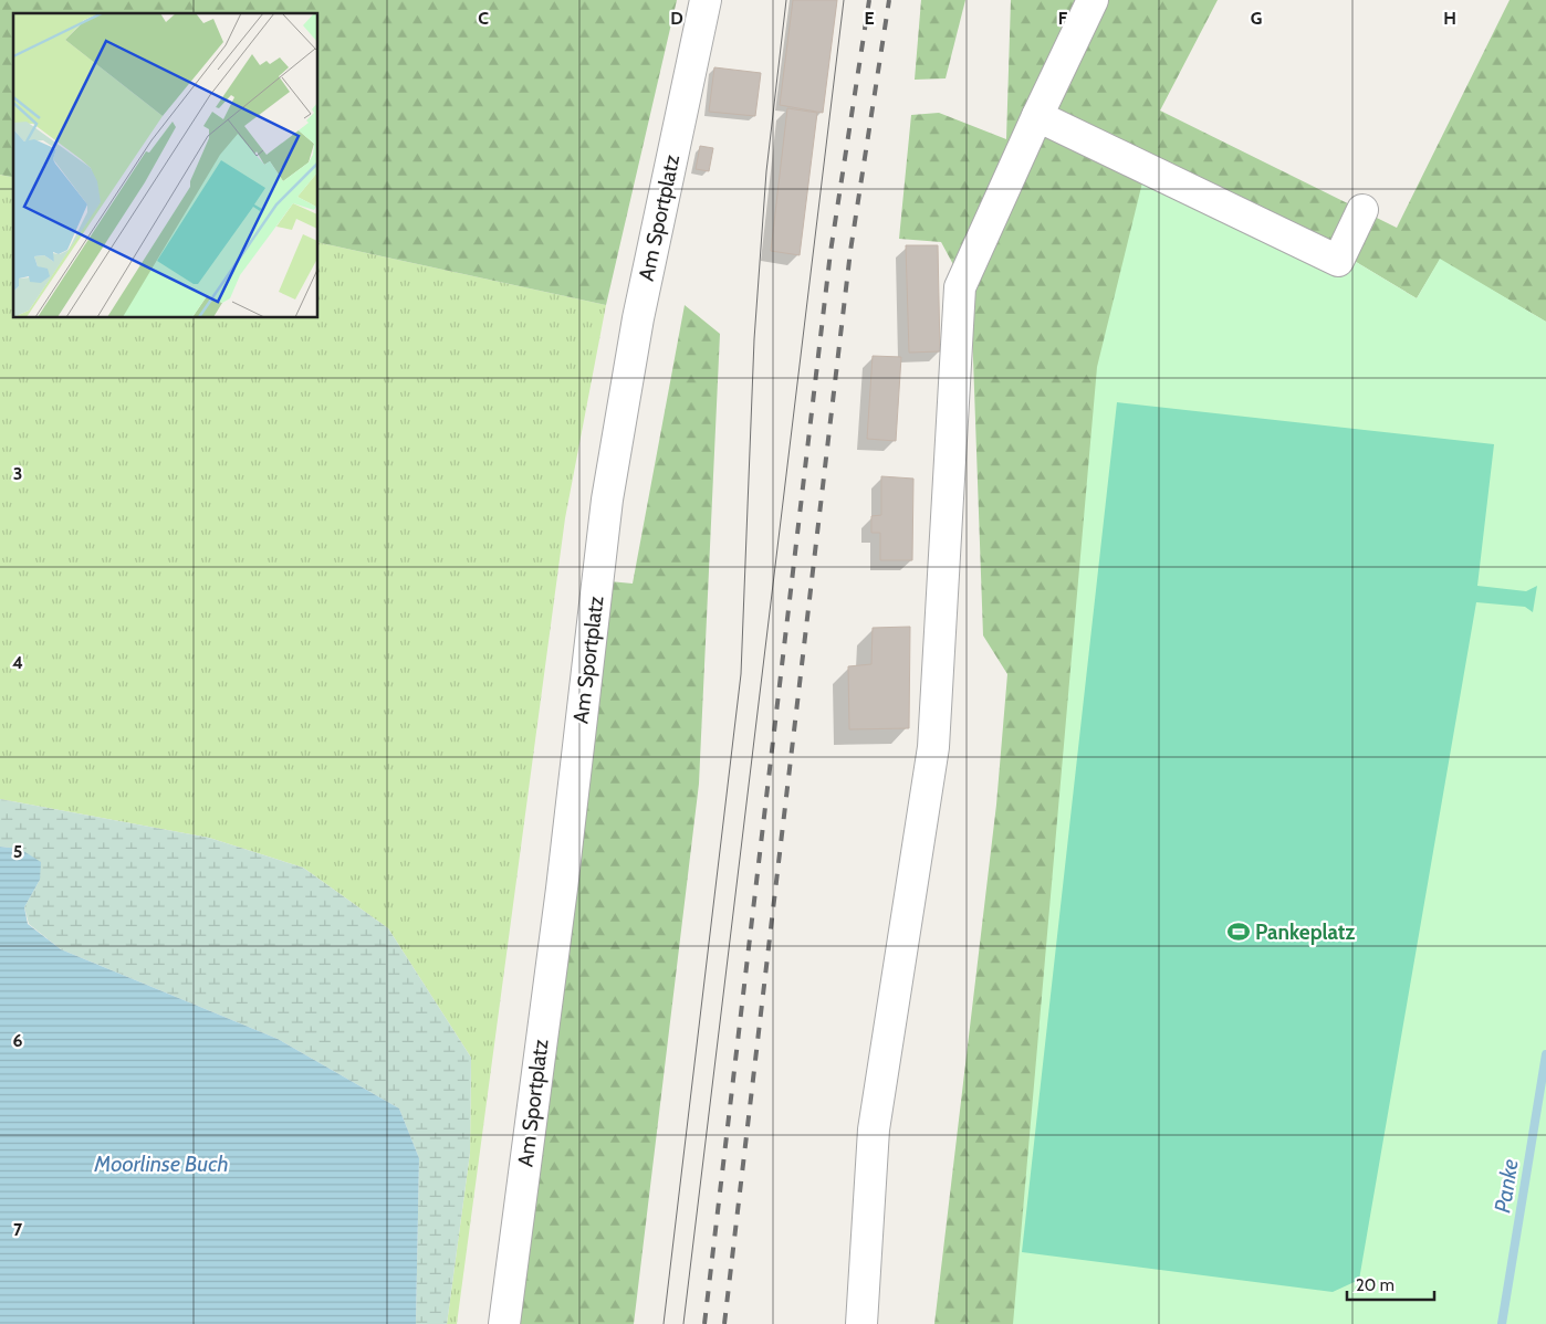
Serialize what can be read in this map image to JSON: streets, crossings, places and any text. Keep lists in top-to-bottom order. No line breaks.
{"streets":{"street":["Am Sportplatz"]},"water":["Moorlinse Buch","Panke"],"places":{"sports":["Pankeplatz"]},"scale_bar":"20 m","grid":{"columns":["C","D","E","F","G","H"],"rows":["3","4","5","6","7"]}}
